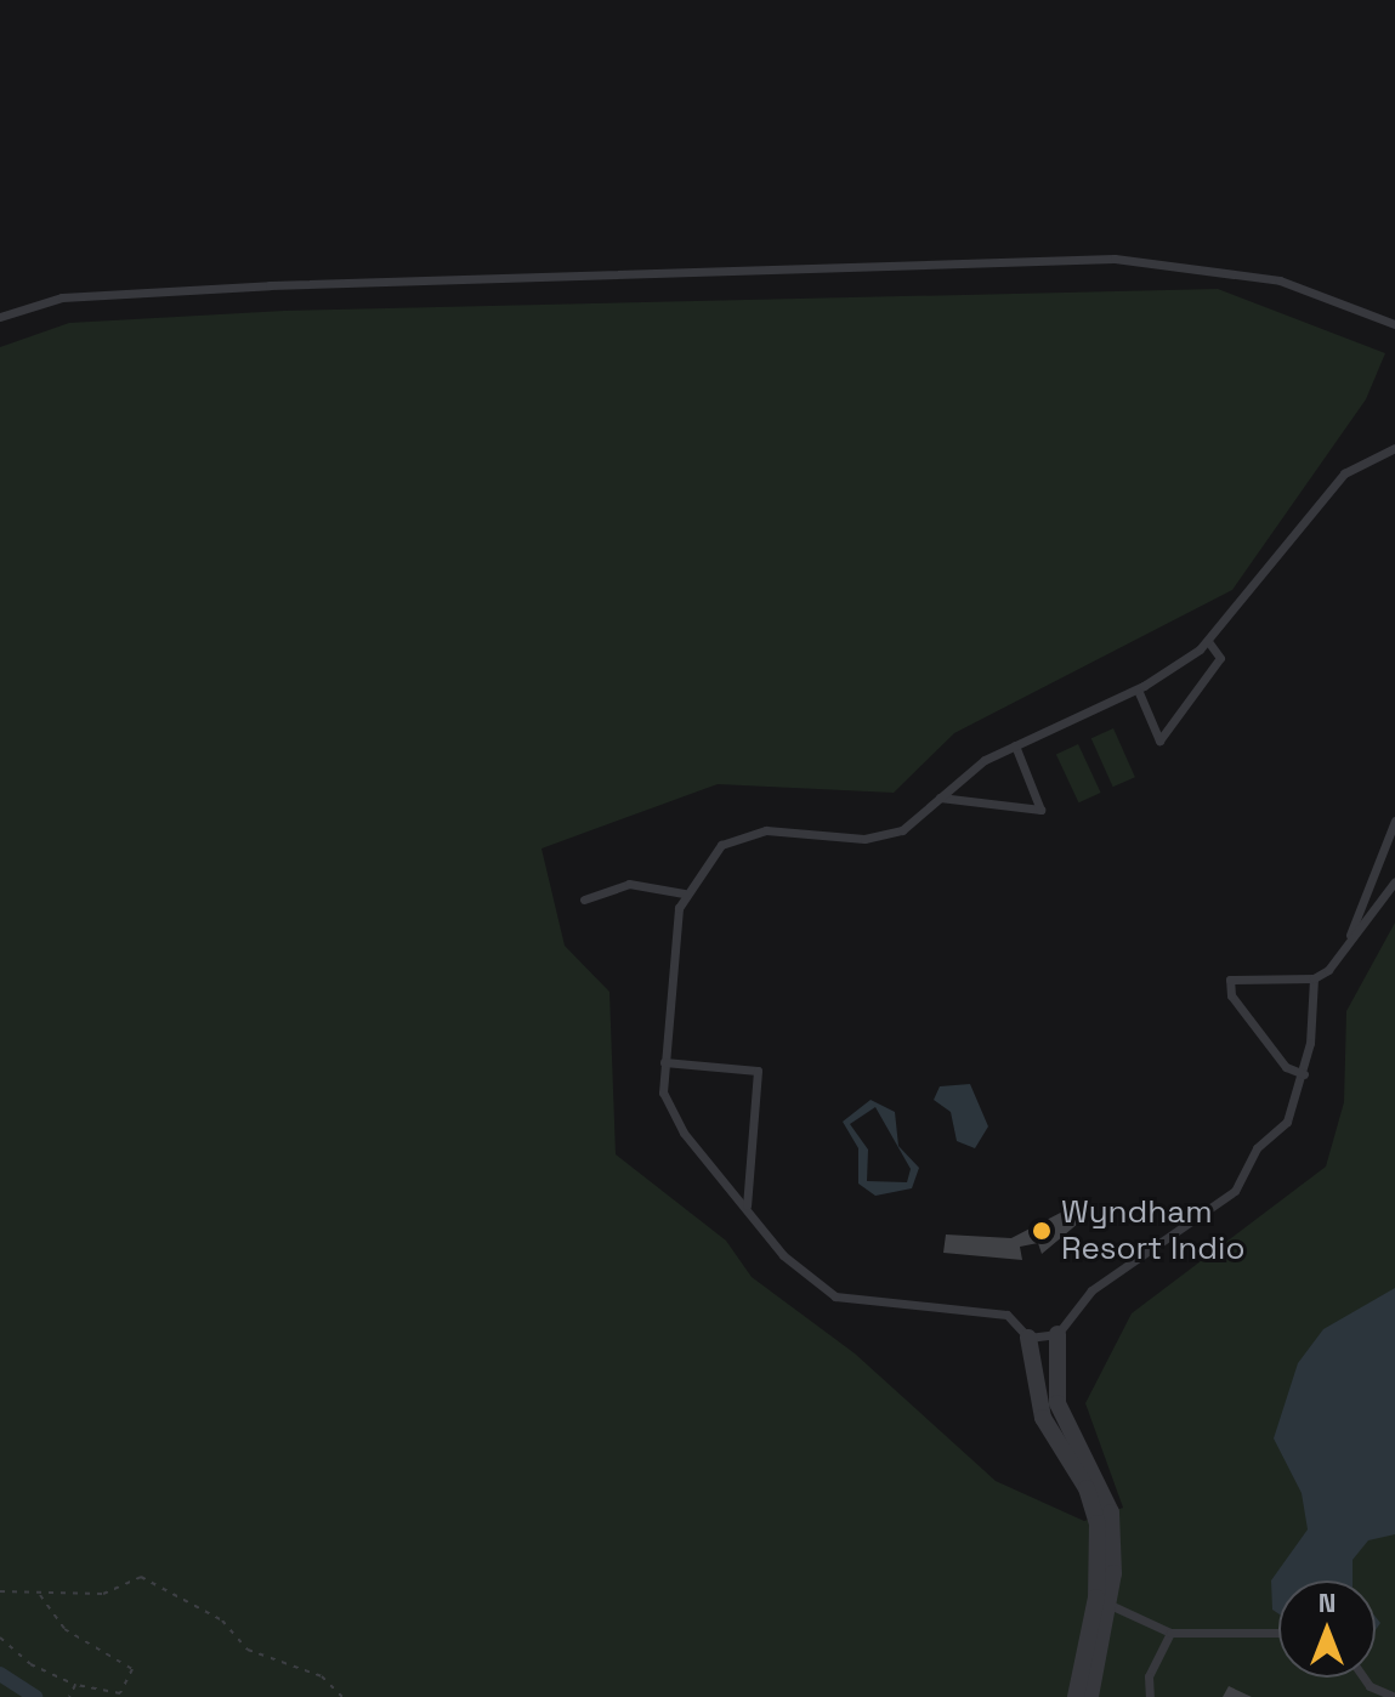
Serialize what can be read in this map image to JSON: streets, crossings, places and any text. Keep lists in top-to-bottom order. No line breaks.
{"places":["Wyndham Resort Indio"],"north":"top"}
